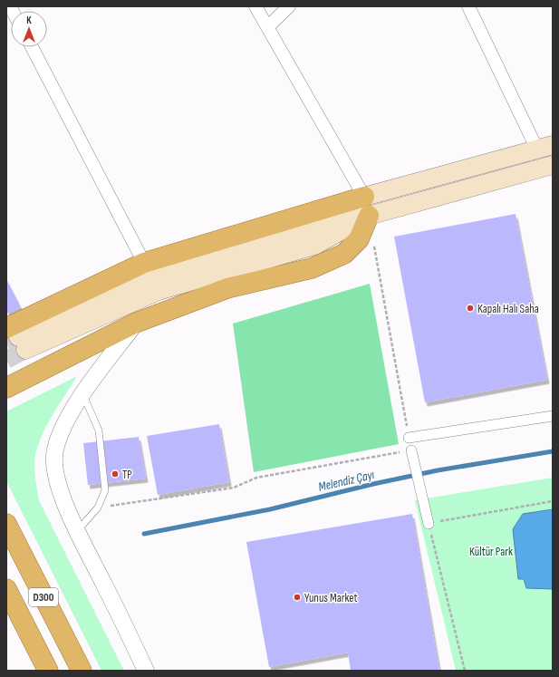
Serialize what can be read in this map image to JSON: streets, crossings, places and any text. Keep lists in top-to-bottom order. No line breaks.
{"streets":{"highway":["D300"]},"water":["Melendiz Çayı"],"parks":["Kültür Park"],"places":["Kapalı Halı Saha","TP","Yunus Market"],"north":"top"}
